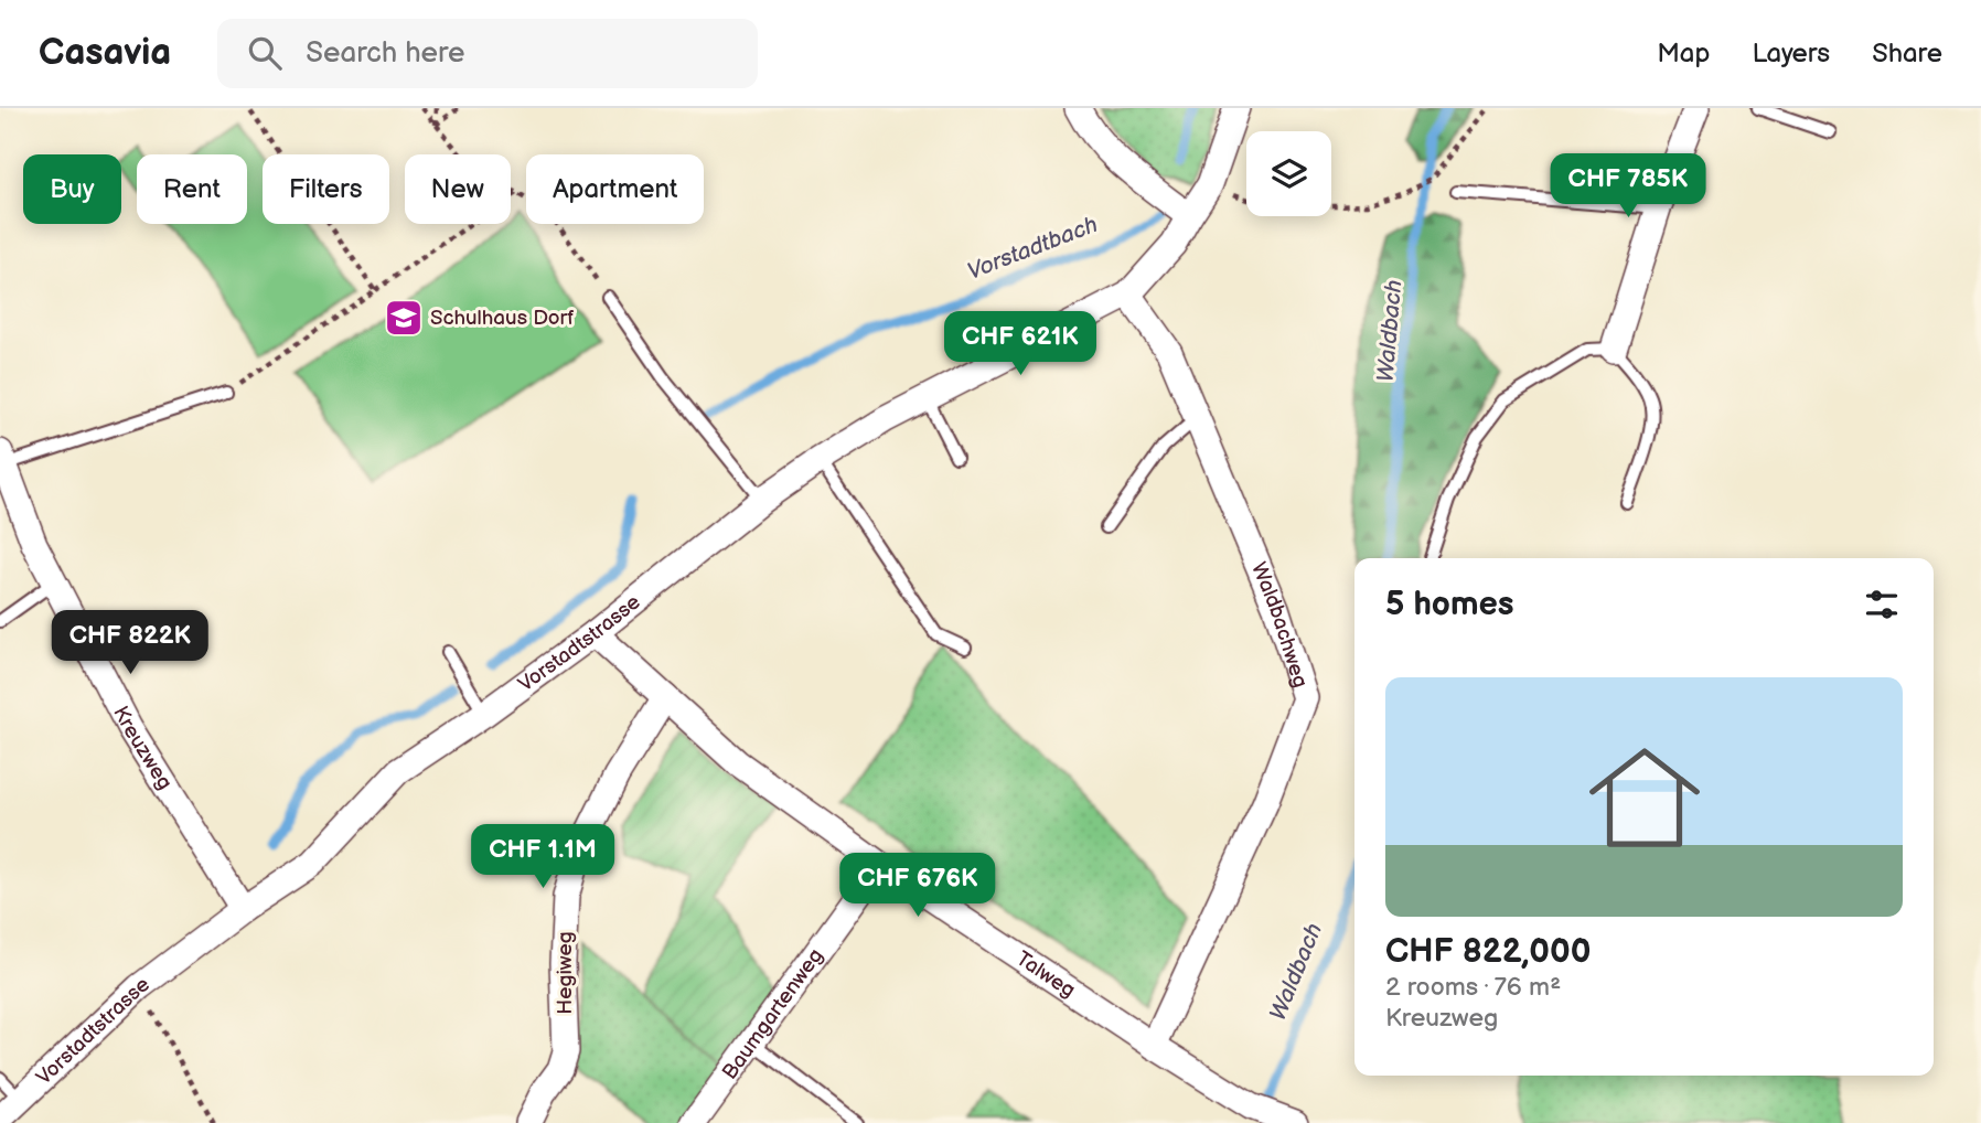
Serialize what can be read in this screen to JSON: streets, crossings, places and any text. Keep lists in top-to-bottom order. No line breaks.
{"streets":{"street":["Waldbachweg","Vorstadtstrasse","Kreuzweg","Hegiweg","Talweg","Baumgartenweg"]},"crossings":[["Waldbachweg","Vorstadtstrasse"],["Waldbachweg","Talweg"],["Vorstadtstrasse","Kreuzweg"],["Vorstadtstrasse","Talweg"],["Hegiweg","Talweg"],["Talweg","Baumgartenweg"]],"water":["Vorstadtbach","Waldbach"],"places":{"school or university":["Schulhaus Dorf"]},"page":{"header":"Casavia","search":"Search here","nav":["Map","Layers","Share"],"price":["CHF 785K","CHF 621K","CHF 822K","CHF 1.1M","CHF 676K"],"chip":["Buy","Rent","Filters","New","Apartment"],"heading":"5 homes","list":[{"name":"CHF 822,000","note":"2 rooms · 76 m² · Kreuzweg"}]}}
